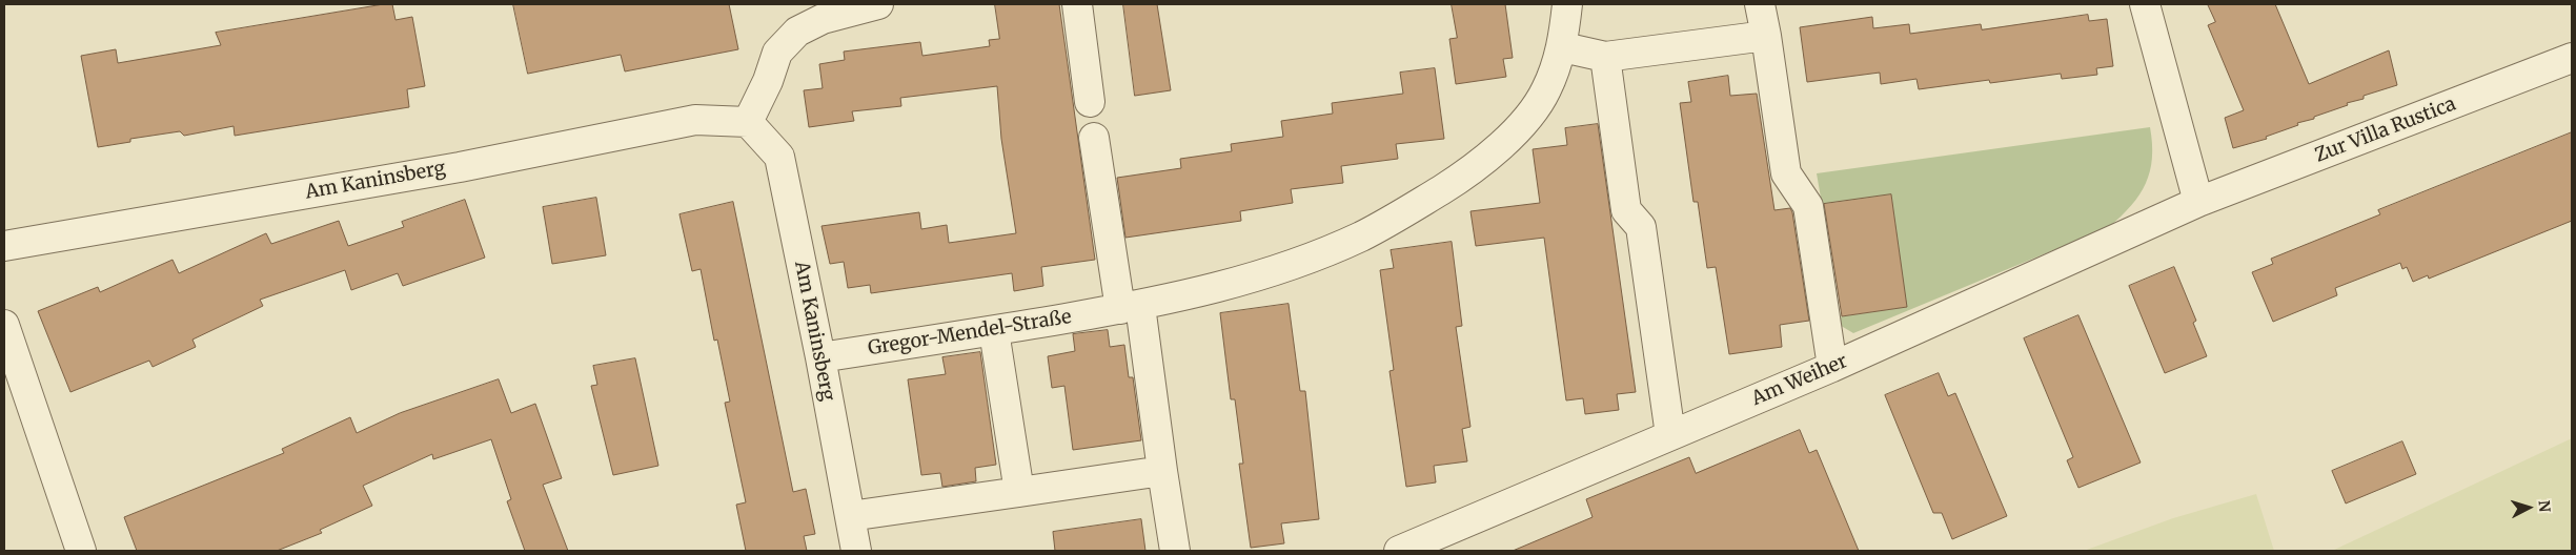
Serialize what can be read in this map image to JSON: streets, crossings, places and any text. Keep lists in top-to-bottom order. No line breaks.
{"streets":{"street":["Zur Villa Rustica","Am Kaninsberg","Gregor-Mendel-Straße","Am Weiher"]},"crossings":[["Zur Villa Rustica","Am Weiher"],["Am Kaninsberg","Gregor-Mendel-Straße"]],"north":"right"}
